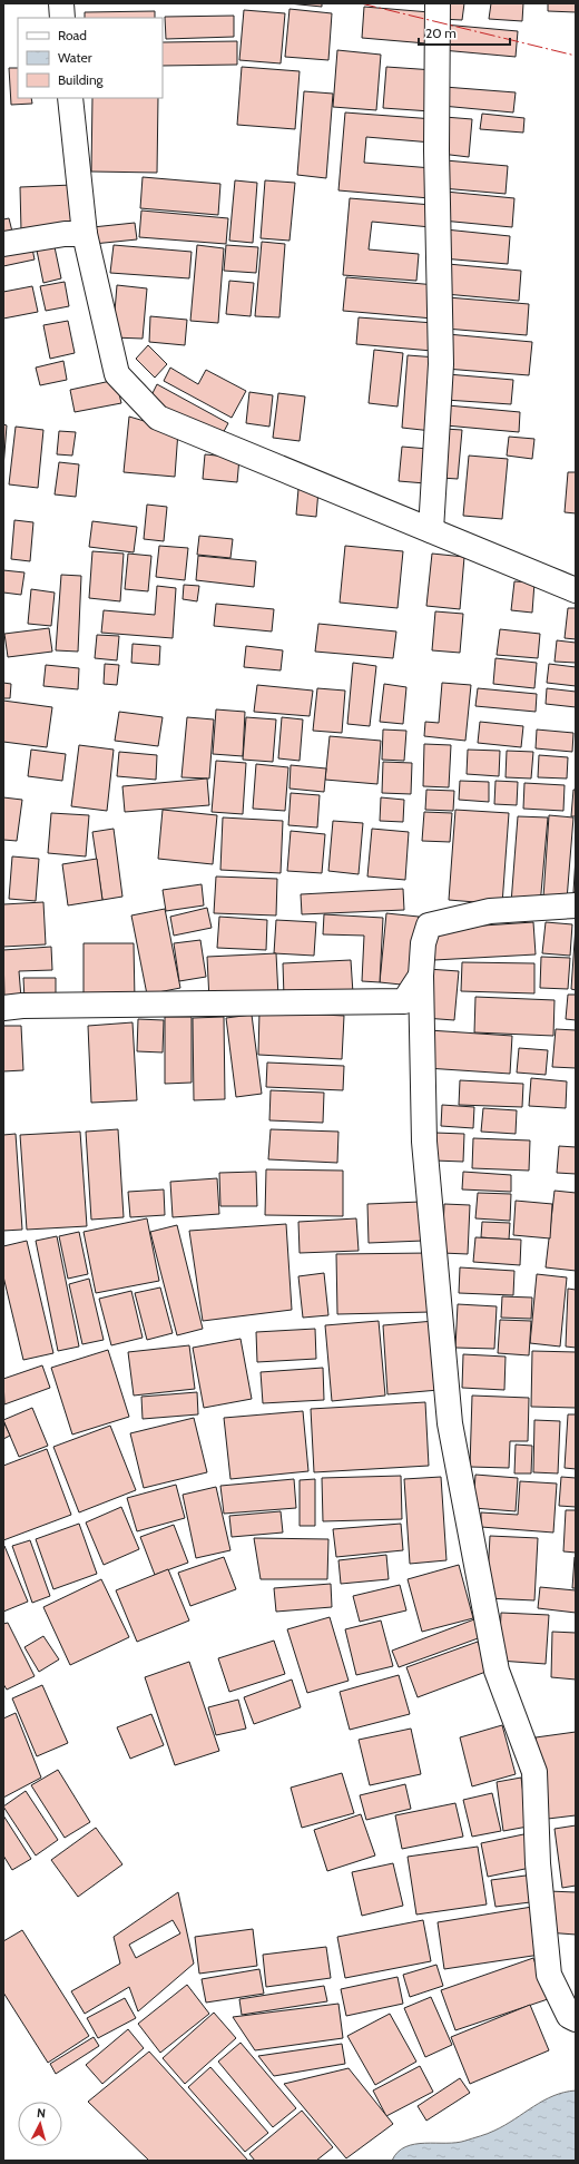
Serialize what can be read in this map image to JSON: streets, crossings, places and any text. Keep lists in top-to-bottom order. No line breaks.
{"legend":["Road","Water","Building"],"scale_bar":"20 m","north":"top"}
